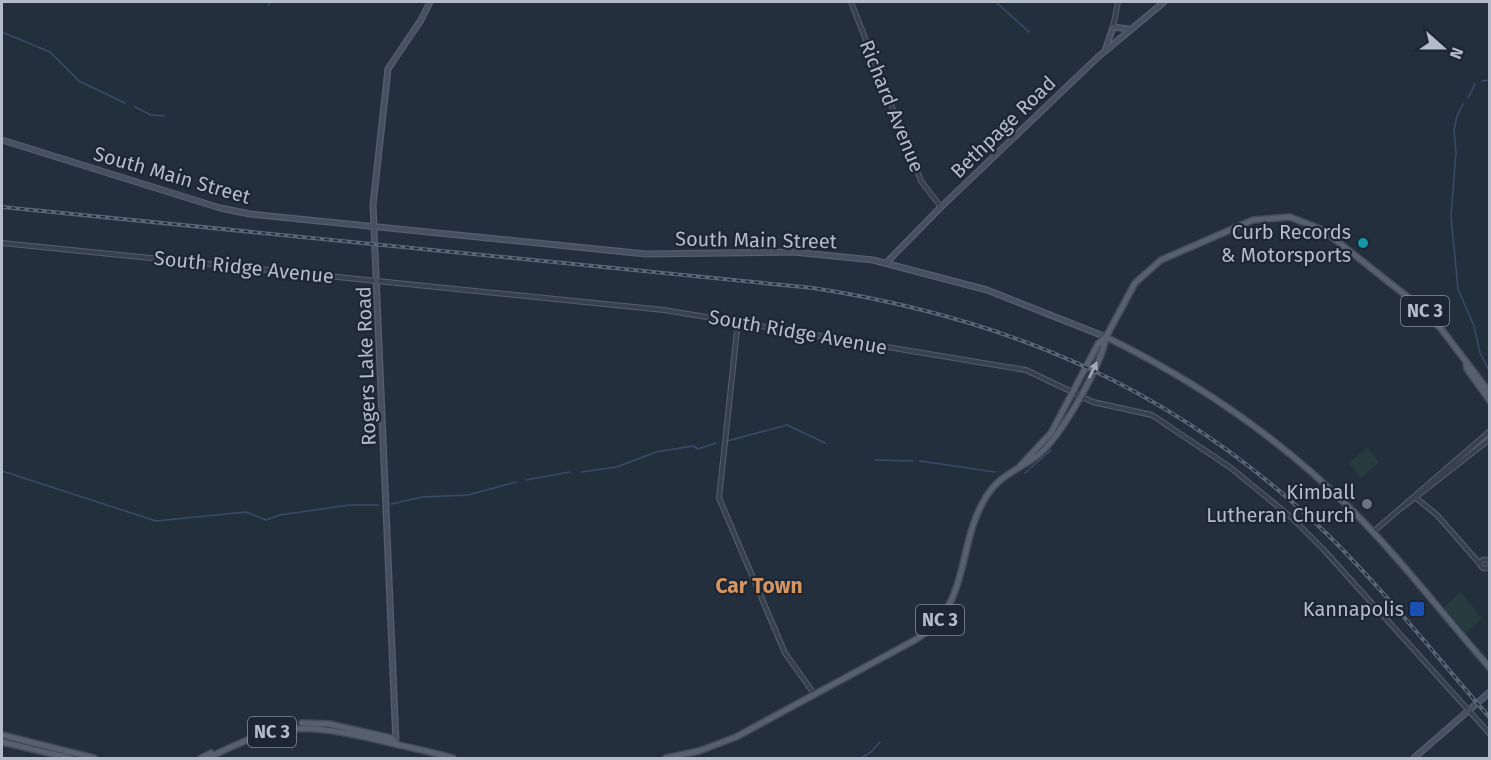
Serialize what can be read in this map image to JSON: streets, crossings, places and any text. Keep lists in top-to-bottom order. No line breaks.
{"streets":{"main road":["Bethpage Road","South Main Street","NC 3","Rogers Lake Road"],"street":["Richard Avenue","South Ridge Avenue"]},"crossings":[["Richard Avenue","Bethpage Road"],["Bethpage Road","South Main Street"],["South Main Street","NC 3"],["South Main Street","Rogers Lake Road"],["South Ridge Avenue","NC 3"],["South Ridge Avenue","Rogers Lake Road"],["NC 3","Rogers Lake Road"]],"districts":["Car Town"],"places":{"other":["Curb Records & Motorsports","Kimball Lutheran Church"],"transit":["Kannapolis"]},"north":"right"}
